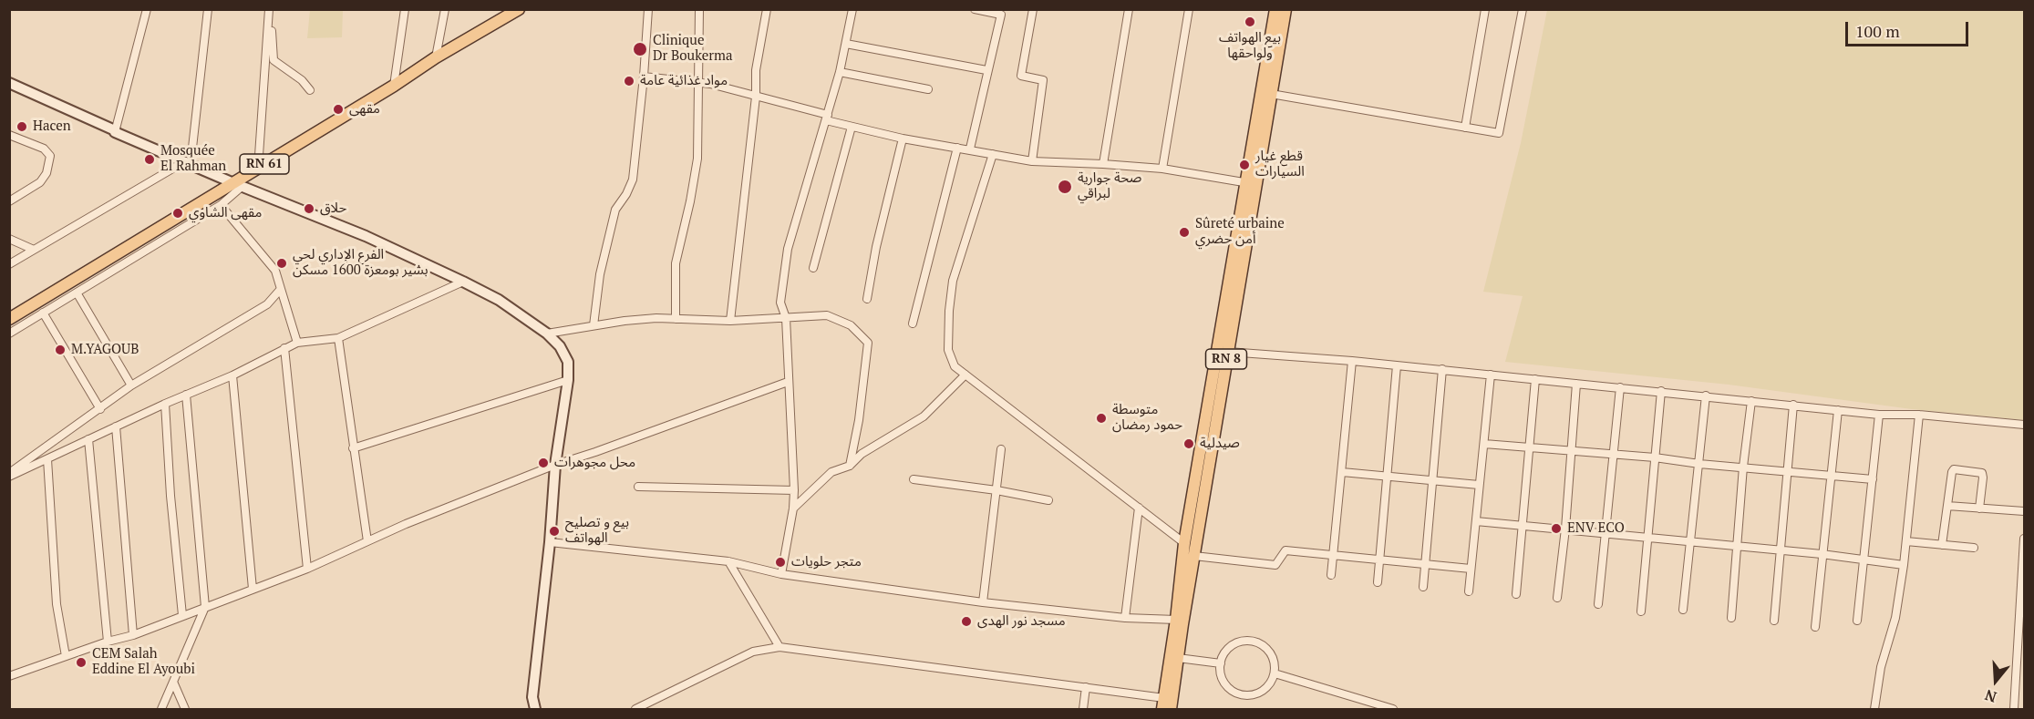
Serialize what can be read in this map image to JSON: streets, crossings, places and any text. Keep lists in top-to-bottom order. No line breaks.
{"streets":{"main road":["RN 61","RN 8"]},"places":["بيع الهواتف ولواحقها","Clinique Dr Boukerma","مواد غذائية عامة","مقهى","Hacen","Mosquée El Rahman","قطع غيار السيارات","صحة جوارية لبراقي","حلاق","مقهى الشاوي","Sûreté urbaine أمن حضري","الفرع الإداري لحي بشير بومعزة 1600 مسكن","M.YAGOUB","متوسطة حمود رمضان","صيدلية","محل مجوهرات","ENV ECO","بيع و تصليح الهواتف","متجر حلويات","مسجد نور الهدى","CEM Salah Eddine El Ayoubi"],"scale_bar":"100 m","north":"bottom"}
